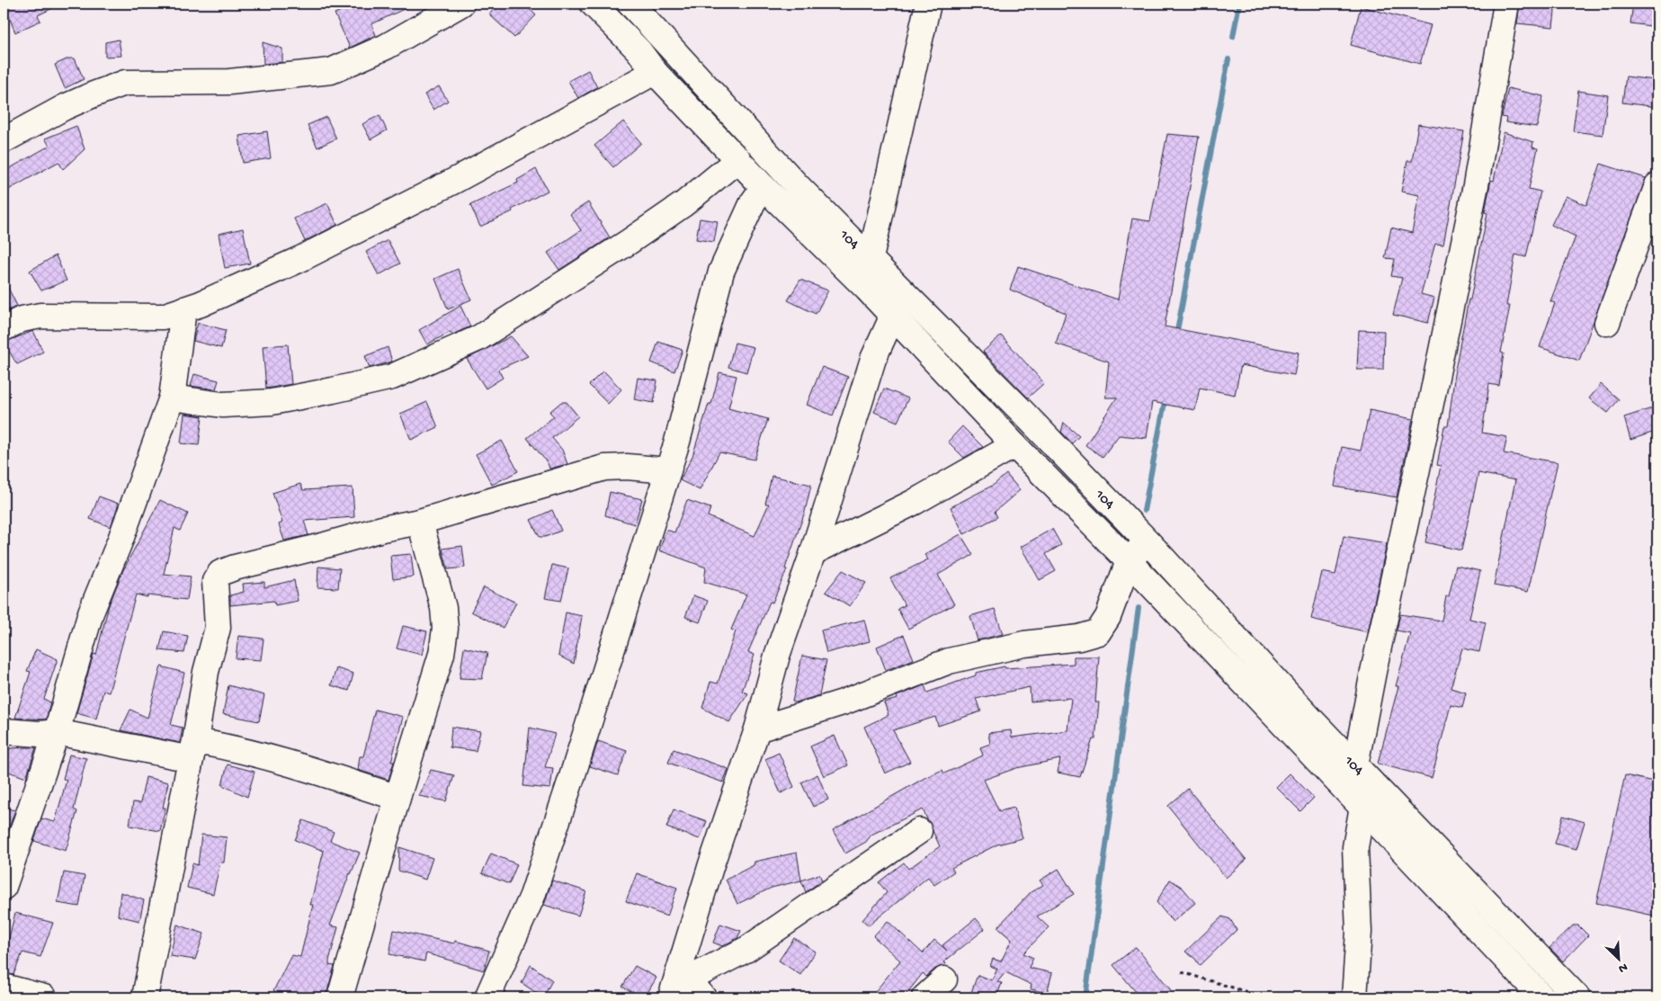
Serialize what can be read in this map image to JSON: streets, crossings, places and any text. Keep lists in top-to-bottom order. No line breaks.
{"streets":{"street":["104"]},"north":"bottom right"}
